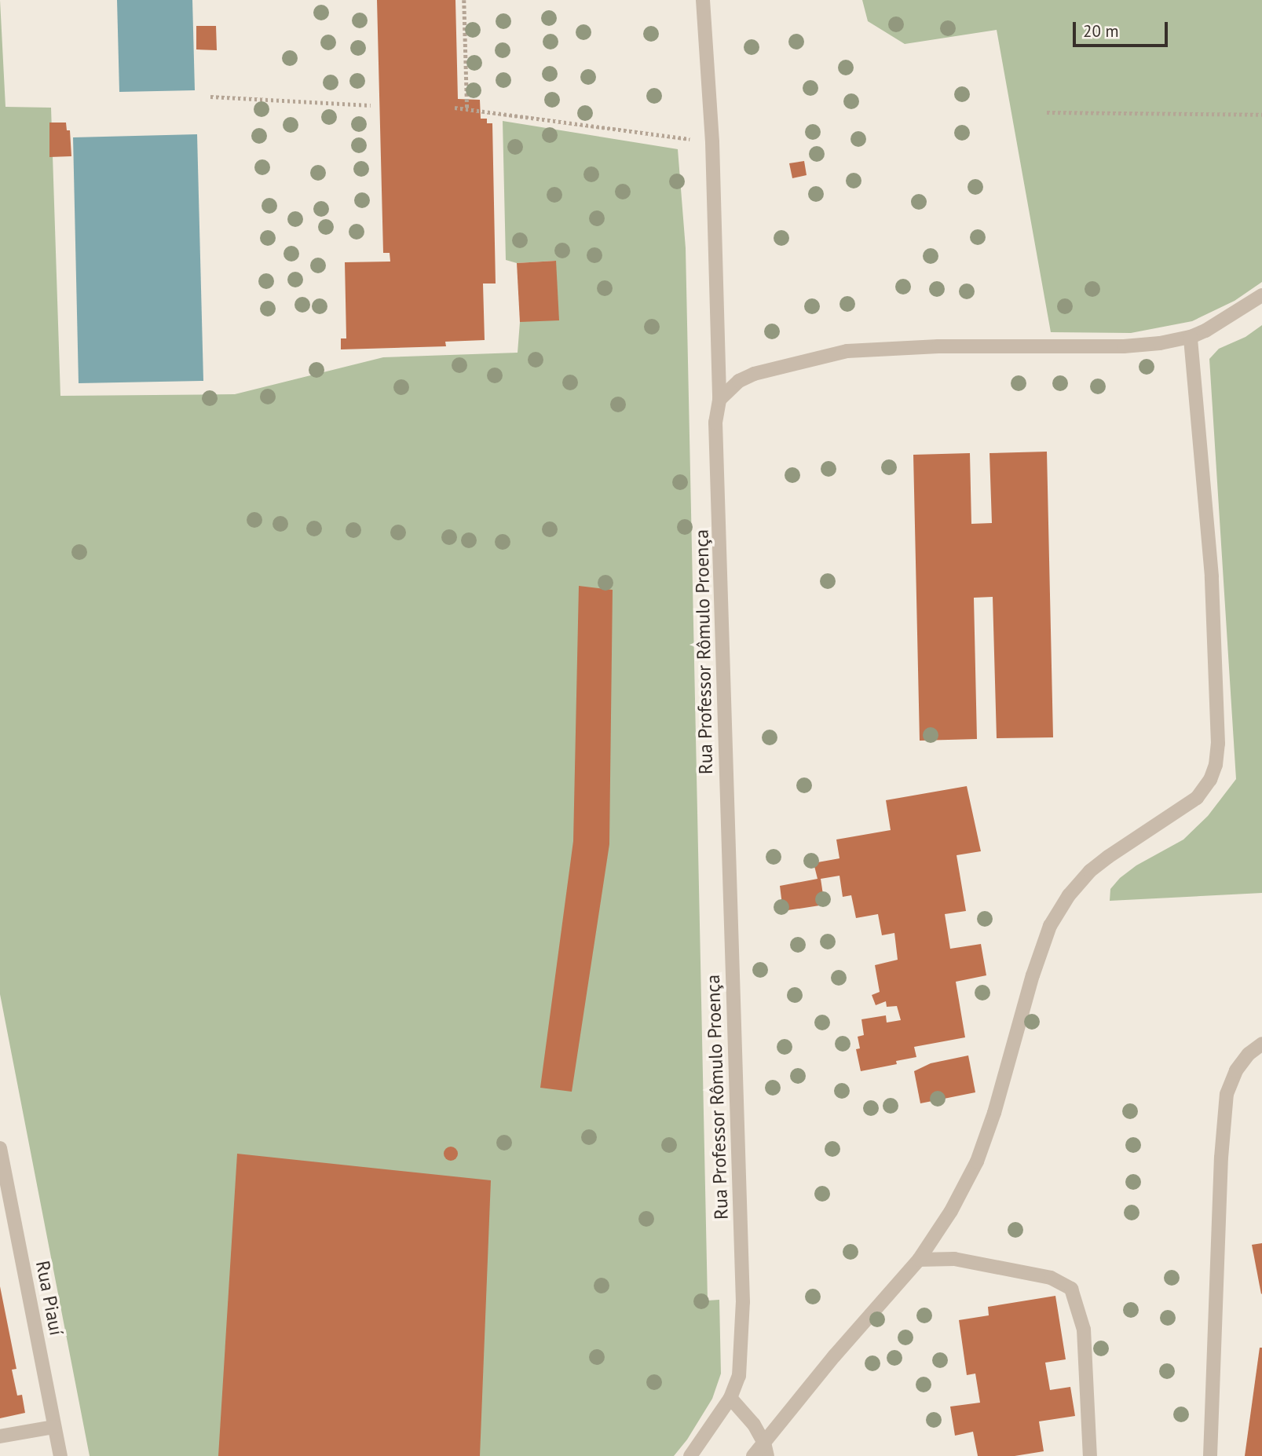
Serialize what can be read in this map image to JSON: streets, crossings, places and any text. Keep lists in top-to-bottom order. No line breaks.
{"streets":{"street":["Rua Professor Rômulo Proença","Rua Piauí"]},"scale_bar":"20 m"}
